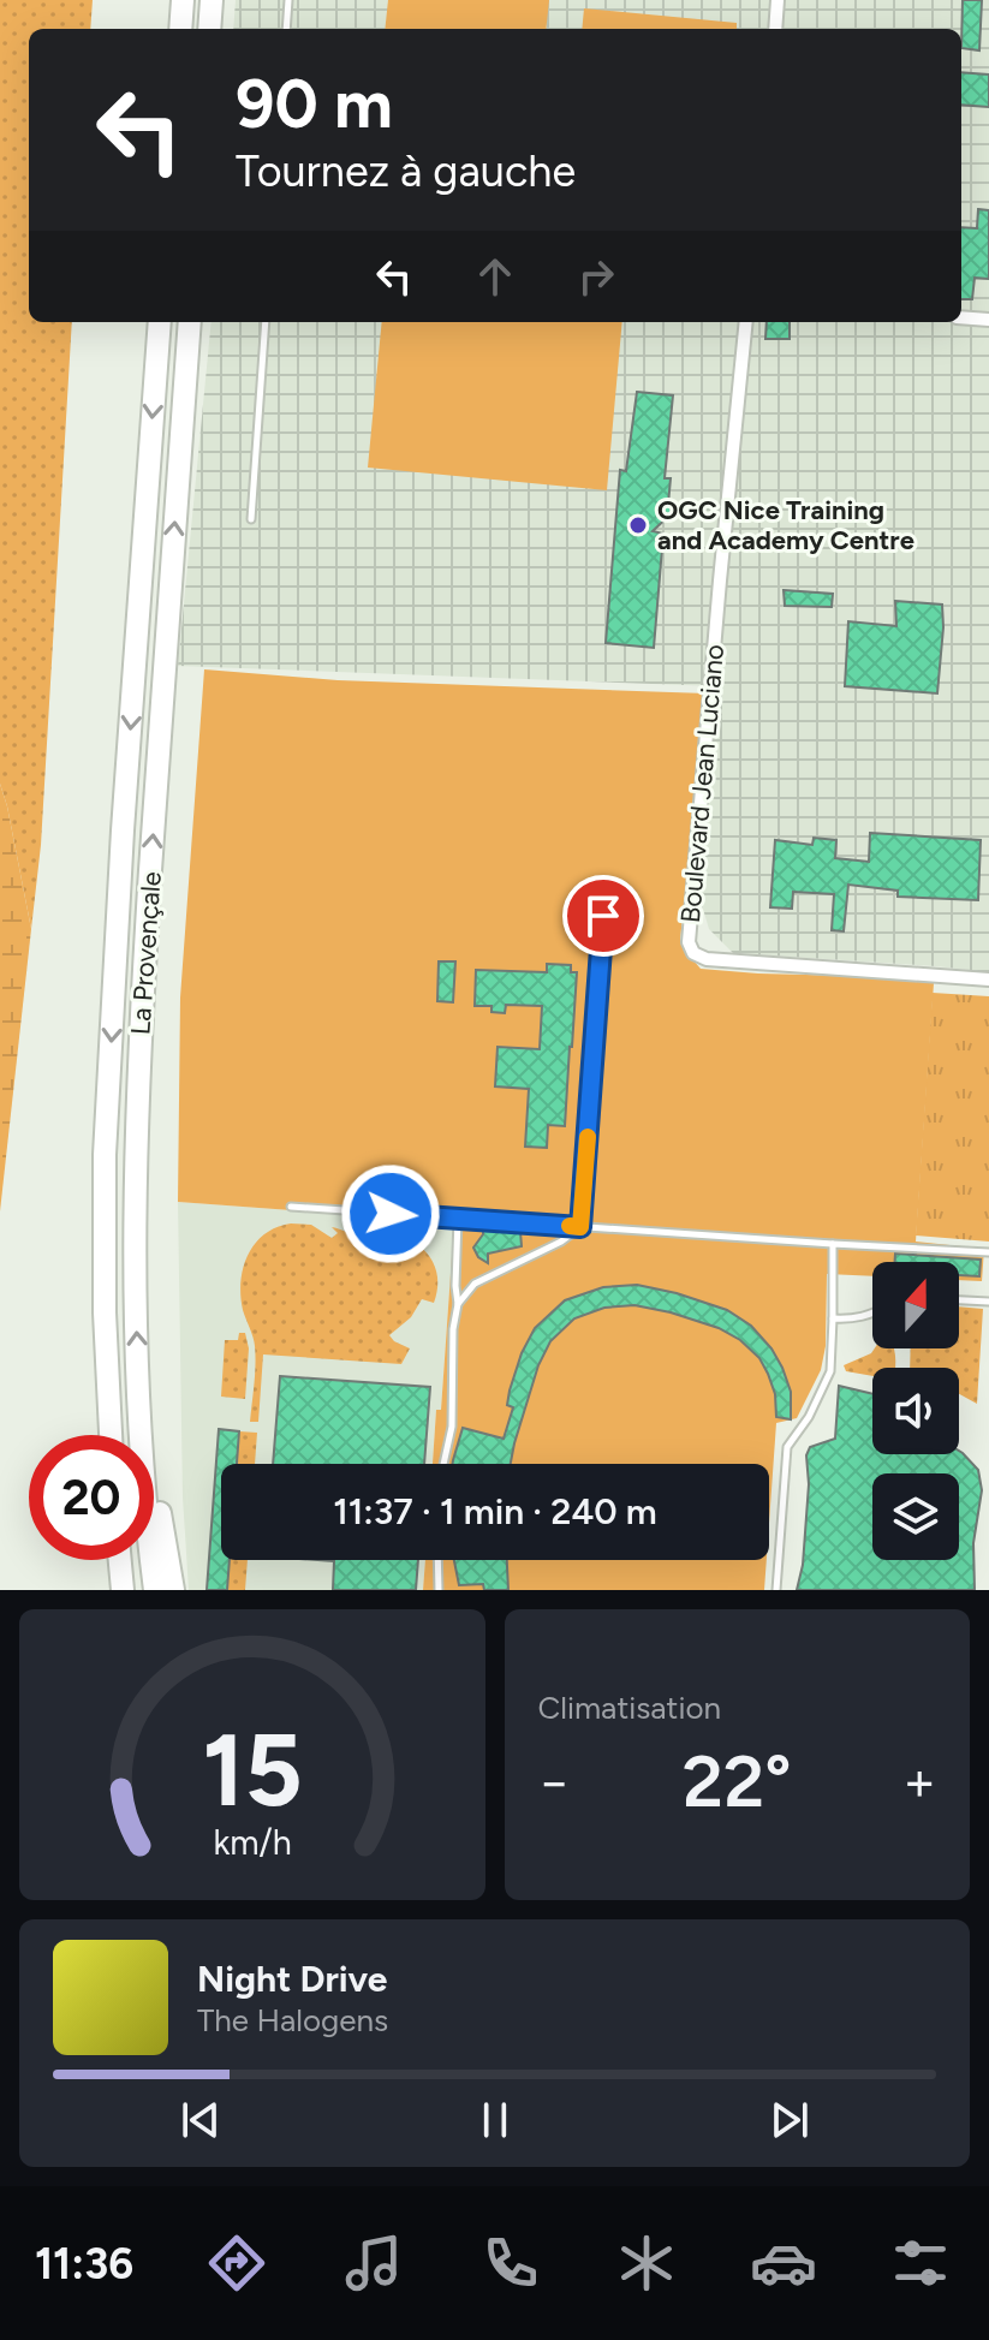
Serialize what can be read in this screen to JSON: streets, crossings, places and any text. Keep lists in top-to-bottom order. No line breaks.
{"streets":{"highway":["La Provençale"],"street":["Boulevard Jean Luciano"]},"places":["OGC Nice Training and Academy Centre"],"north":"top","page":{"turn":["90 m","Tournez à gauche"],"limit":"20","trip":"11:37 · 1 min · 240 m","tile":"Climatisation","heat":["−","22°","+"],"song":["Night Drive","The Halogens"],"tabs":"11:36","gauge":["15","km/h"]}}
